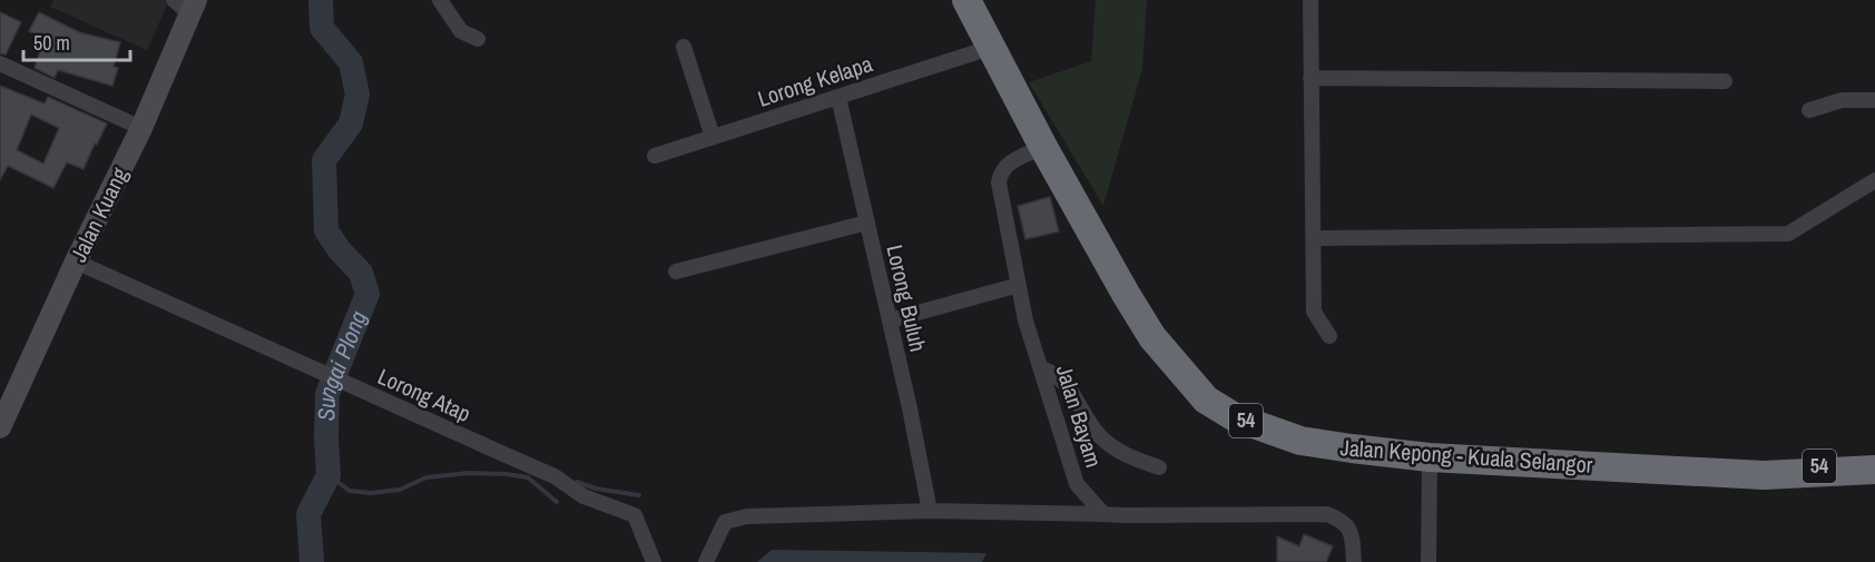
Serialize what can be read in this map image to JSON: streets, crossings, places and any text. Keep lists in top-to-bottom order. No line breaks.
{"streets":{"highway":["54","Jalan Kepong - Kuala Selangor"],"main road":["Jalan Kuang"],"street":["Lorong Kelapa","Lorong Buluh","Lorong Atap","Jalan Bayam"]},"crossings":[["Lorong Kelapa","Lorong Buluh"],["Lorong Kelapa","Jalan Kepong - Kuala Selangor"],["Jalan Kuang","Lorong Atap"],["Jalan Bayam","Jalan Kepong - Kuala Selangor"]],"water":["Sungai Plong"],"scale_bar":"50 m"}
